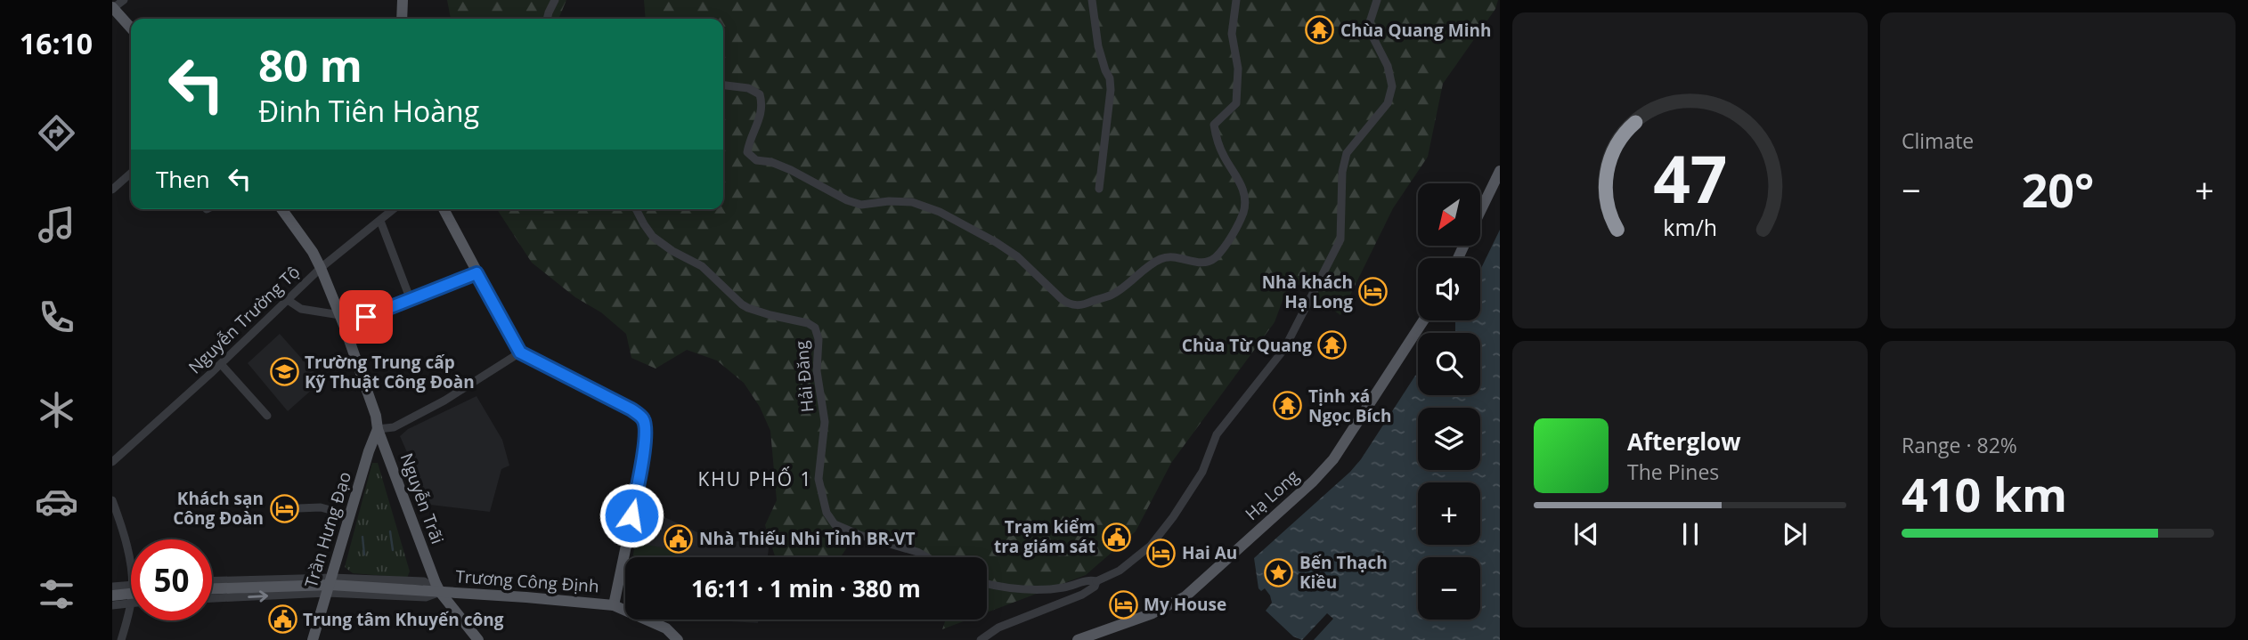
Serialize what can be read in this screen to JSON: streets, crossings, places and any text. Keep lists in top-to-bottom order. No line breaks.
{"streets":{"main road":["Hạ Long","Nguyễn Trãi","Trần Hưng Đạo","Trương Công Định"],"street":["Nguyễn Trường Tộ","Hải Đăng"]},"crossings":[["Nguyễn Trường Tộ","Nguyễn Trãi"],["Nguyễn Trãi","Trần Hưng Đạo"],["Nguyễn Trãi","Trương Công Định"],["Trần Hưng Đạo","Trương Công Định"]],"districts":["KHU PHỐ 1"],"places":{"temple":["Chùa Quang Minh","Chùa Từ Quang","Tịnh xá Ngọc Bích"],"hotel":["Nhà khách Hạ Long","Khách sạn Công Đoàn","Hai Au","My House"],"school or university":["Trường Trung cấp Kỹ Thuật Công Đoàn"],"public building":["Trạm kiểm tra giám sát","Nhà Thiếu Nhi Tỉnh BR-VT","Trung tâm Khuyến công"],"place":["Bến Thạch Kiều"]},"north":"bottom left","page":{"tabs":"16:10","tile":["Climate",["Range · 82%","410 km"]],"turn":["80 m","Đinh Tiên Hoàng"],"then":"Then","heat":["−","20°","+"],"map_buttons":["+","−"],"song":["Afterglow","The Pines"],"limit":"50","trip":"16:11 · 1 min · 380 m","gauge":["47","km/h"]}}
